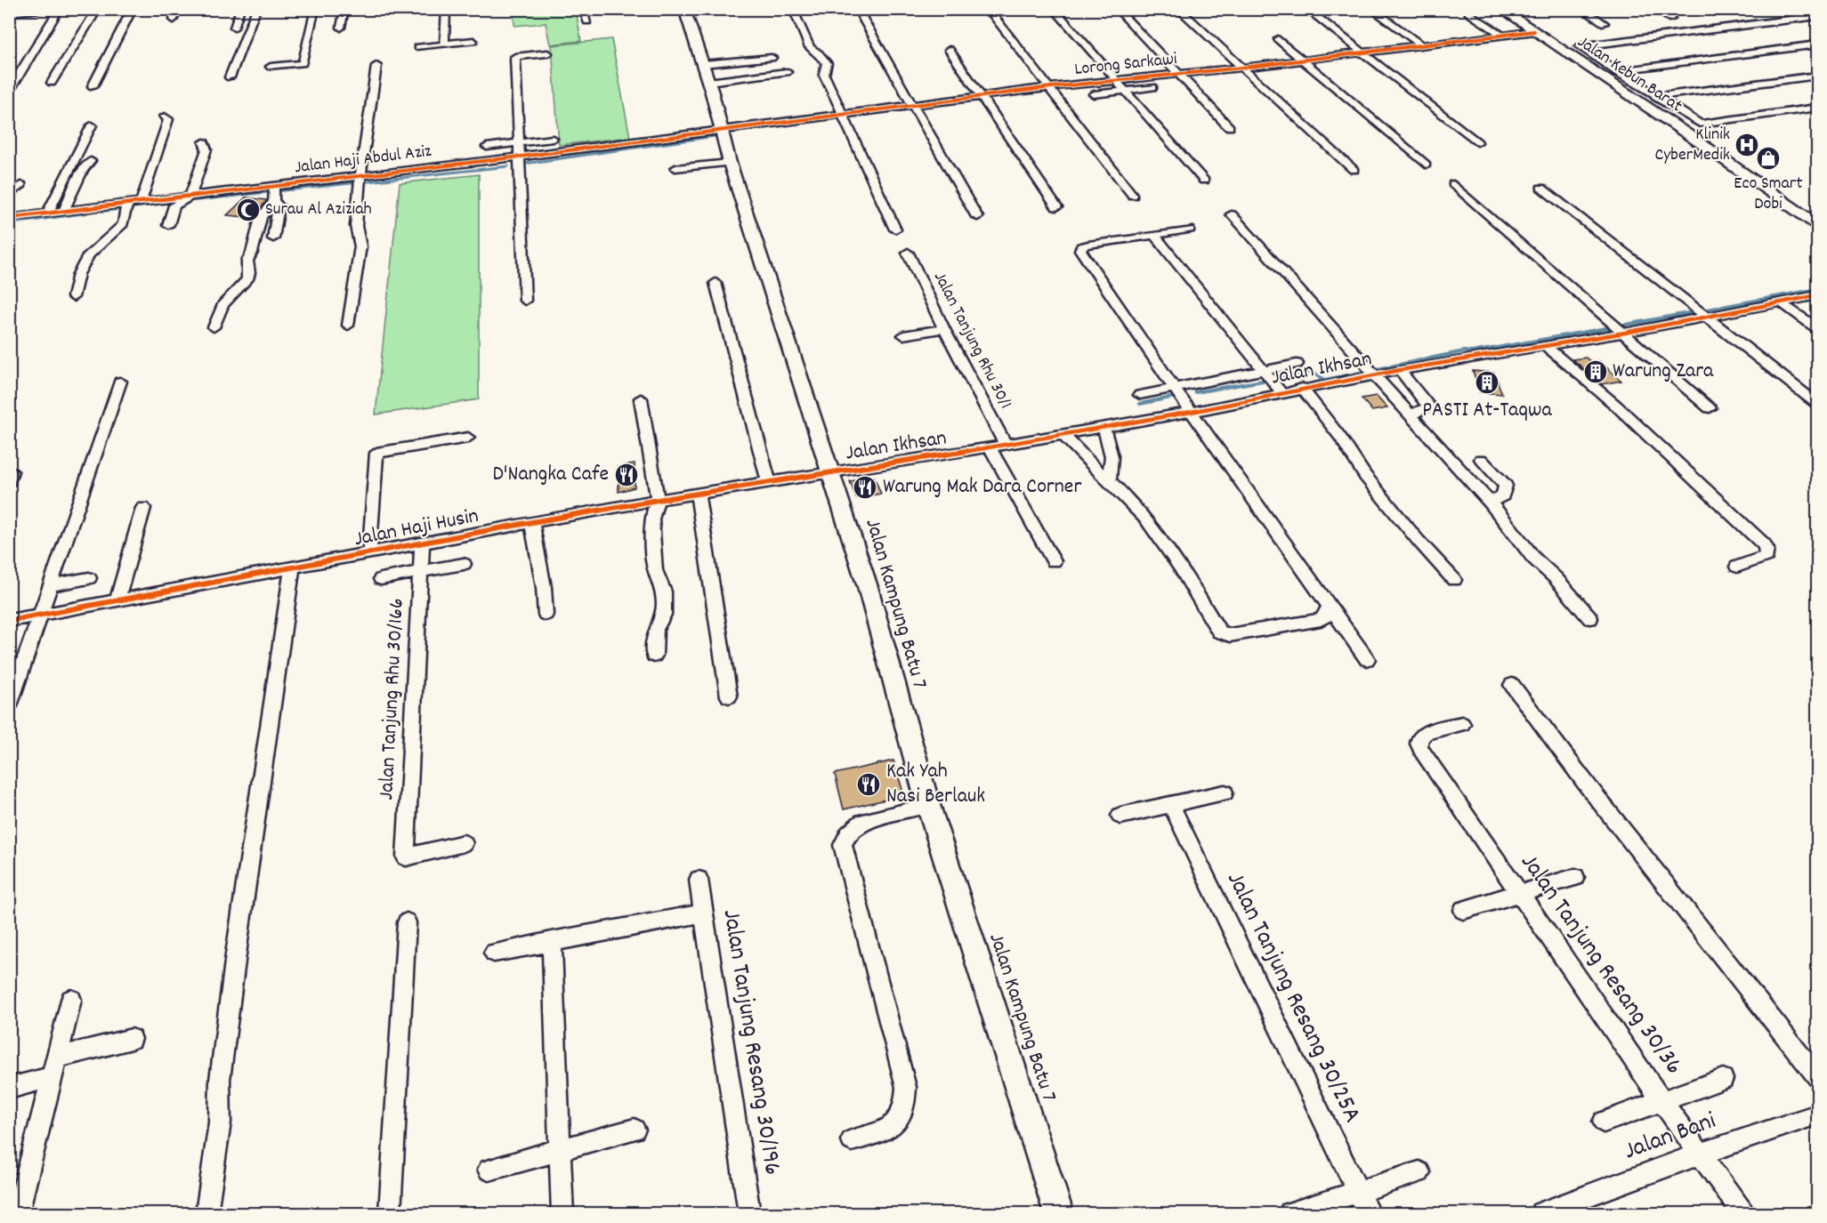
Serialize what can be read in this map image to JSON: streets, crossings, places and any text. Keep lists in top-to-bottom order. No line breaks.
{"streets":{"street":["Lorong Sarkawi","Jalan Kebun Barat","Jalan Haji Abdul Aziz","Jalan Tanjung Rhu 30/1","Jalan Ikhsan","Jalan Haji Husin","Jalan Kampung Batu 7","Jalan Tanjung Rhu 30/166","Jalan Tanjung Resang 30/36","Jalan Tanjung Resang 30/25A","Jalan Tanjung Resang 30/196","Jalan Bani"]},"crossings":[["Lorong Sarkawi","Jalan Kebun Barat"],["Lorong Sarkawi","Jalan Haji Abdul Aziz"],["Lorong Sarkawi","Jalan Kampung Batu 7"],["Jalan Haji Abdul Aziz","Jalan Kampung Batu 7"],["Jalan Tanjung Rhu 30/1","Jalan Ikhsan"],["Jalan Ikhsan","Jalan Haji Husin"],["Jalan Ikhsan","Jalan Kampung Batu 7"],["Jalan Haji Husin","Jalan Kampung Batu 7"],["Jalan Haji Husin","Jalan Tanjung Rhu 30/166"],["Jalan Tanjung Resang 30/36","Jalan Bani"]],"places":{"hospital":["Klinik CyberMedik"],"shop":["Eco Smart Dobi"],"mosque":["Surau Al Aziziah"],"building":["Warung Zara","PASTI At-Taqwa"],"restaurant":["D'Nangka Cafe","Warung Mak Dara Corner","Kak Yah Nasi Berlauk"]}}
